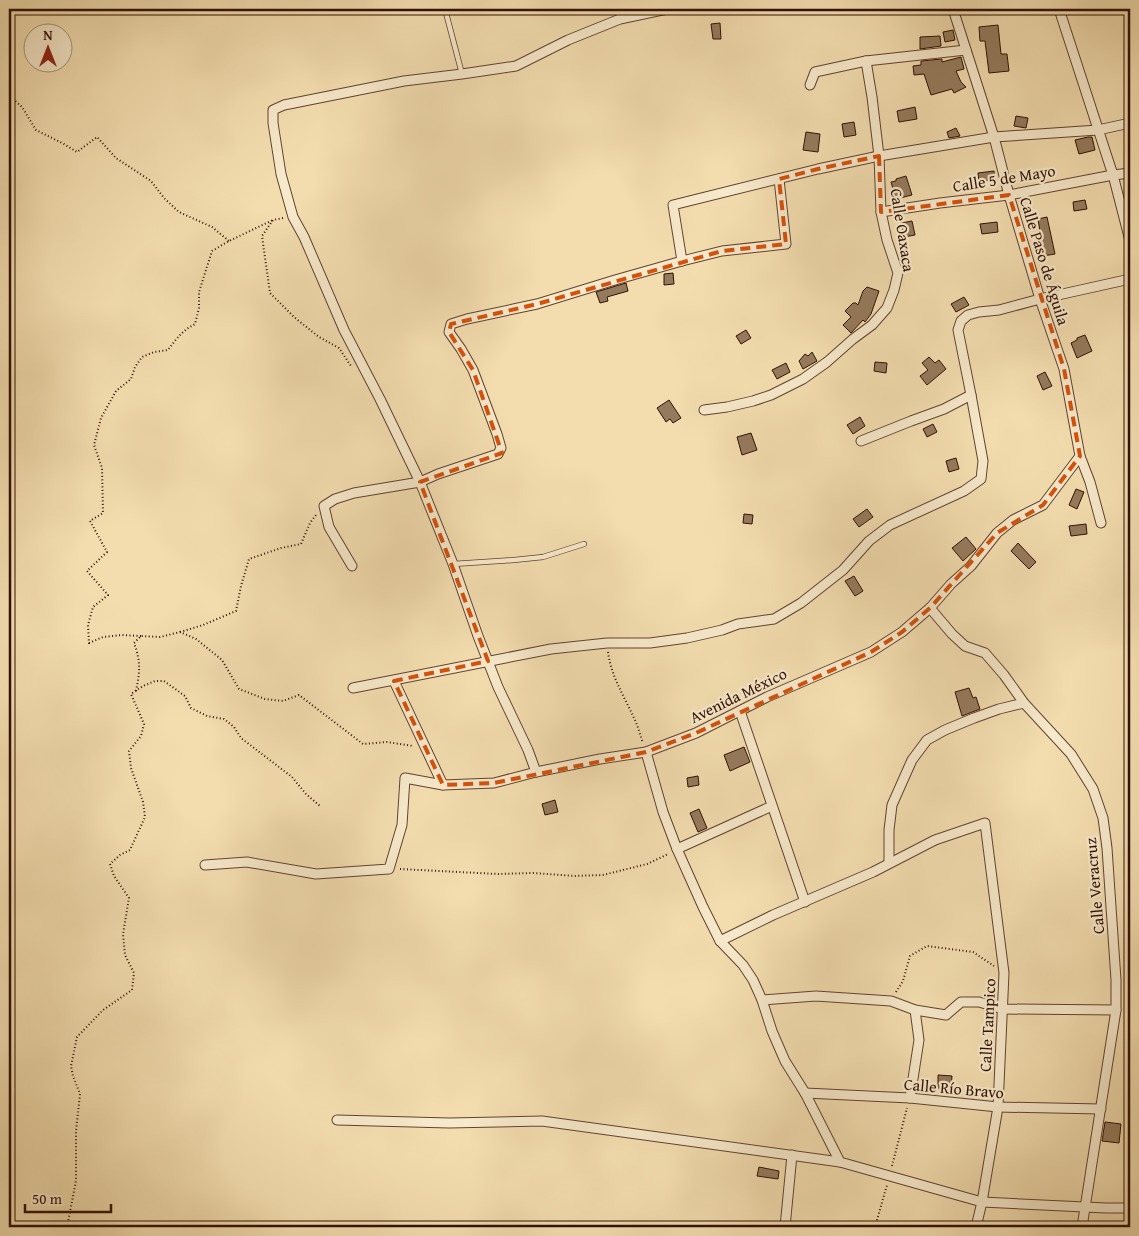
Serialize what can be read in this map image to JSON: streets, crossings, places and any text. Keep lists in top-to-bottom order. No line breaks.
{"streets":{"street":["Calle 5 de Mayo","Calle Oaxaca","Calle Paso de Águila","Avenida México","Calle Veracruz","Calle Tampico","Calle Río Bravo"]},"crossings":[["Calle 5 de Mayo","Calle Oaxaca"],["Calle 5 de Mayo","Calle Paso de Águila"],["Calle Paso de Águila","Avenida México"],["Avenida México","Calle Veracruz"],["Calle Veracruz","Calle Río Bravo"],["Calle Tampico","Calle Río Bravo"]],"scale_bar":"50 m","north":"top"}
